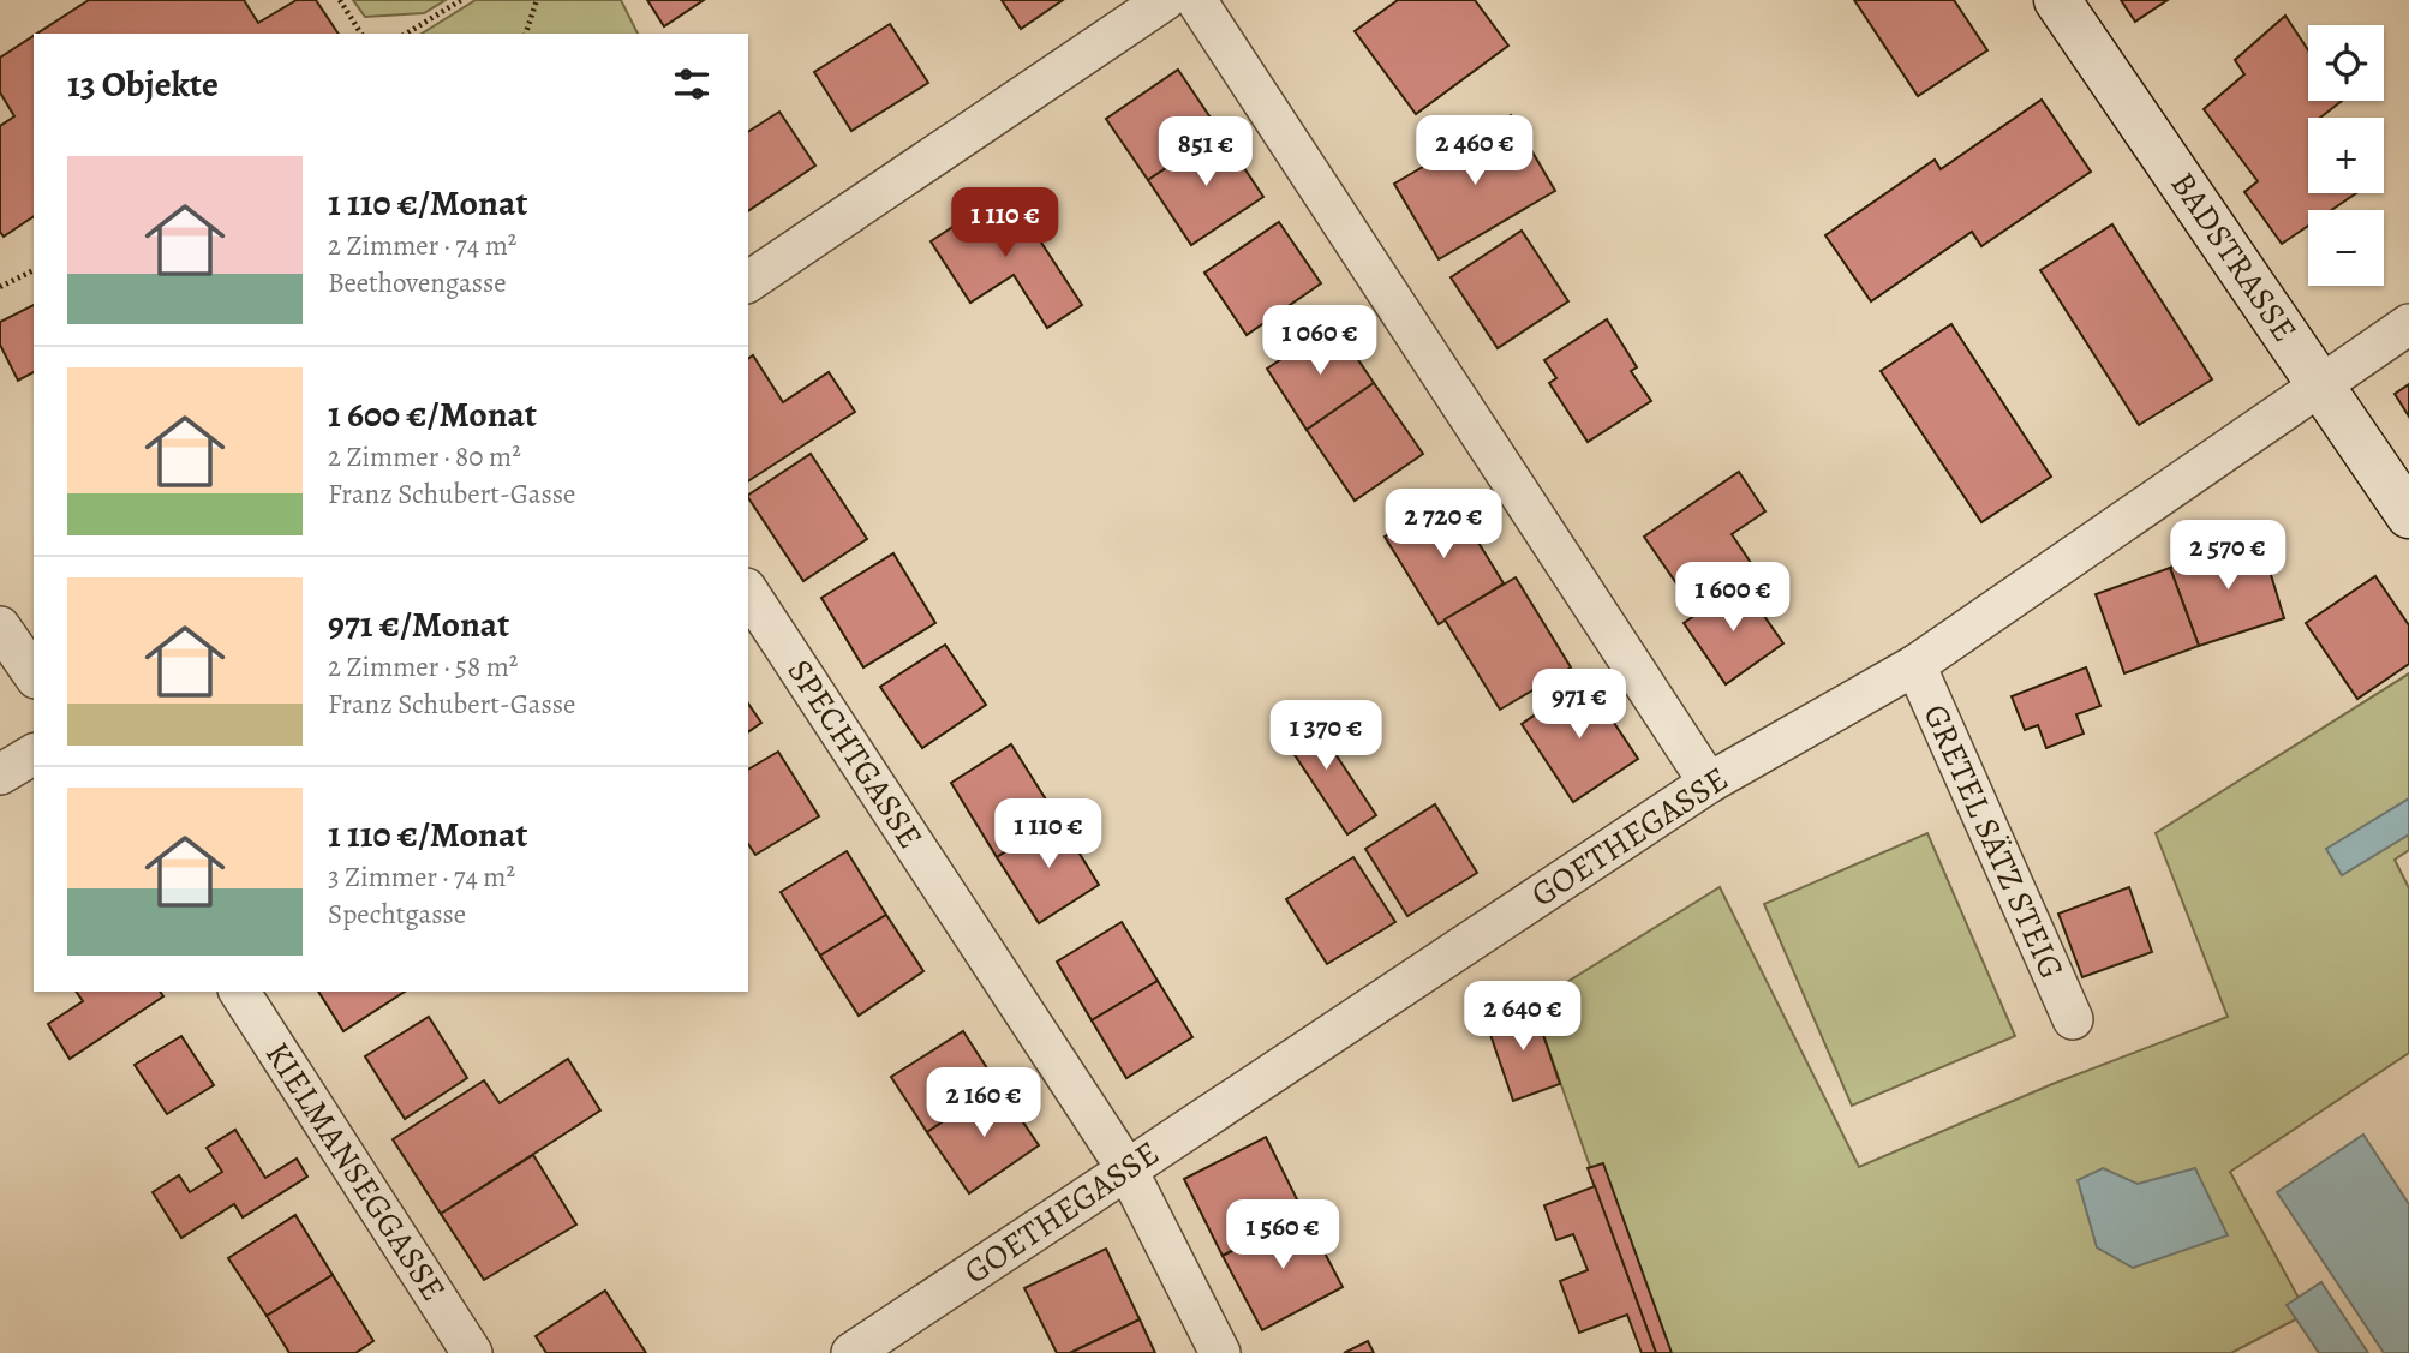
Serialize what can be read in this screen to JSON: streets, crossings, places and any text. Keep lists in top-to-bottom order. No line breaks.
{"streets":{"street":["BADSTRASSE","SPECHTGASSE","GOETHEGASSE","GRETEL SÄTZ STEIG","KIELMANSEGGASSE"]},"crossings":[["BADSTRASSE","GOETHEGASSE"],["SPECHTGASSE","GOETHEGASSE"],["GOETHEGASSE","GRETEL SÄTZ STEIG"]],"page":{"map_buttons":["+","−"],"heading":"13 Objekte","price":["2 460 €","851 €","1 110 €","1 060 €","2 720 €","2 570 €","1 600 €","971 €","1 370 €","1 110 €","2 640 €","2 160 €","1 560 €"],"list":[{"name":"1 110 €/Monat","note":"2 Zimmer · 74 m² · Beethovengasse"},{"name":"1 600 €/Monat","note":"2 Zimmer · 80 m² · Franz Schubert-Gasse"},{"name":"971 €/Monat","note":"2 Zimmer · 58 m² · Franz Schubert-Gasse"},{"name":"1 110 €/Monat","note":"3 Zimmer · 74 m² · Spechtgasse"}]}}
